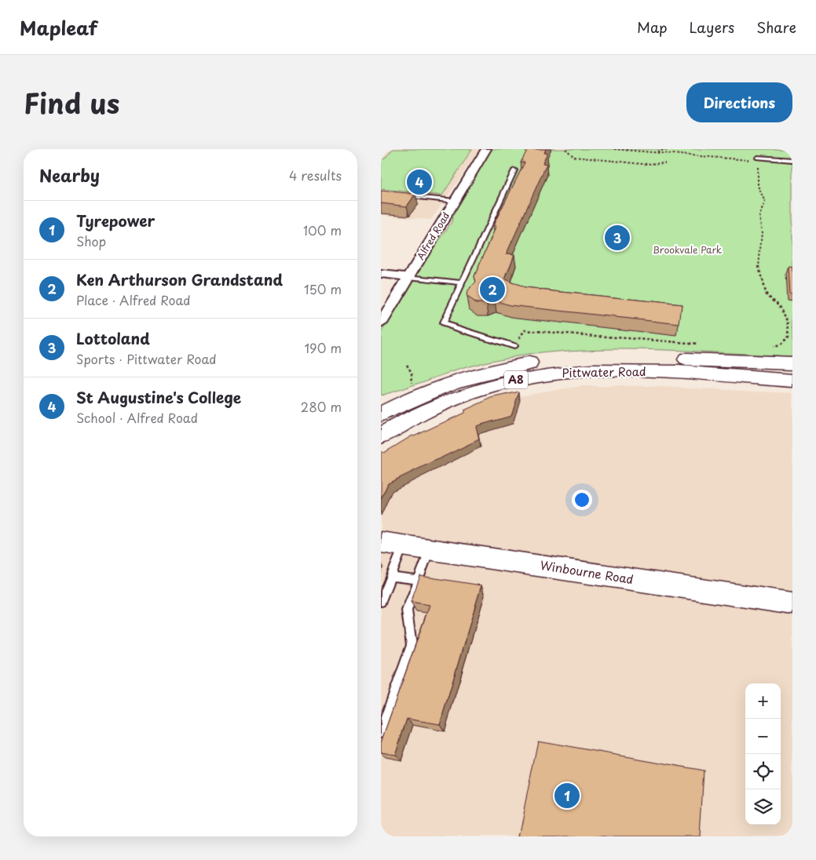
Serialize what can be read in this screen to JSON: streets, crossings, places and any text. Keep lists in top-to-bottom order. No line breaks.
{"streets":{"main road":["Pittwater Road","A8","Winbourne Road"],"street":["Alfred Road"]},"parks":["Brookvale Park"],"page":{"header":"Mapleaf","nav":["Map","Layers","Share"],"title":"Find us","buttons":"Directions","heading":["Nearby","4 results"],"pins":["4","3","2","1"],"list":[{"mark":"1","name":"Tyrepower","note":"Shop","value":"100 m"},{"mark":"2","name":"Ken Arthurson Grandstand","note":"Place · Alfred Road","value":"150 m"},{"mark":"3","name":"Lottoland","note":"Sports · Pittwater Road","value":"190 m"},{"mark":"4","name":"St Augustine's College","note":"School · Alfred Road","value":"280 m"}],"map_buttons":["+","−"]}}
